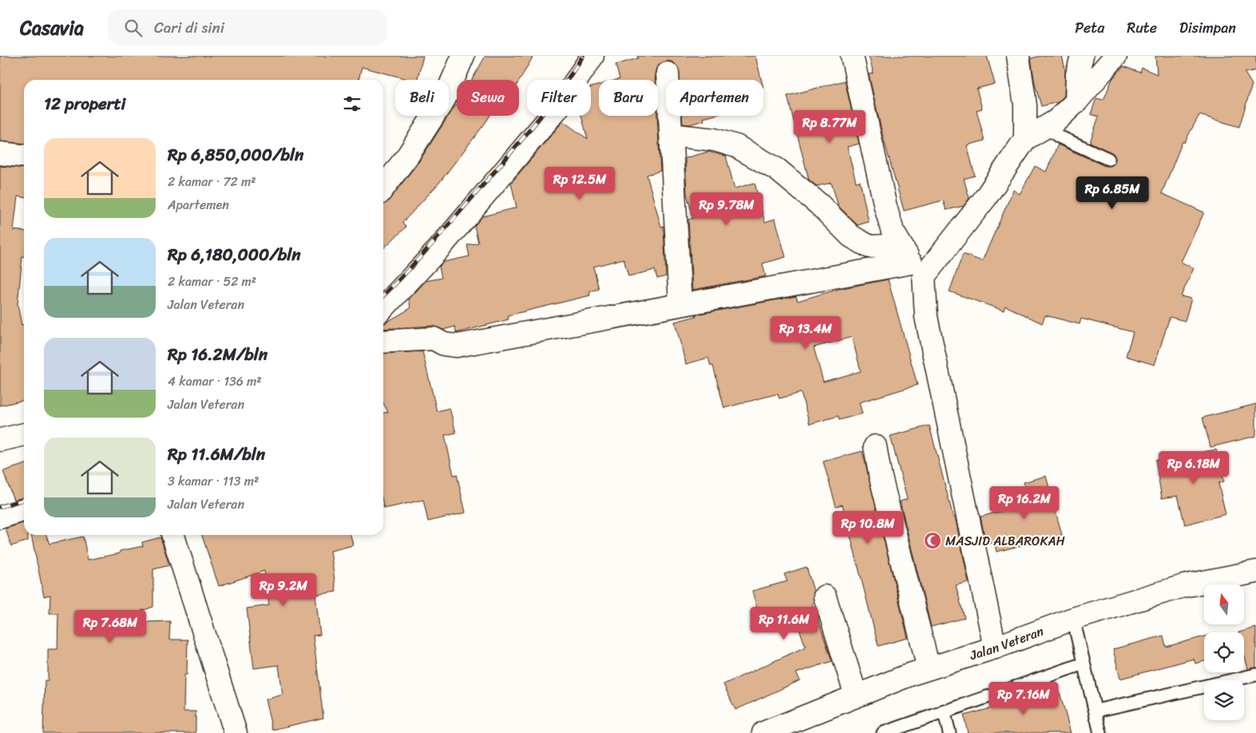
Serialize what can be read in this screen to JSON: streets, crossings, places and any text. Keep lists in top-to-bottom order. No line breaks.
{"streets":{"street":["Jalan Veteran"]},"places":{"mosque":["MASJID ALBAROKAH"]},"north":"top","page":{"header":"Casavia","search":"Cari di sini","nav":["Peta","Rute","Disimpan"],"chip":["Beli","Sewa","Filter","Baru","Apartemen"],"heading":"12 properti","price":["Rp 8.77M","Rp 12.5M","Rp 6.85M","Rp 9.78M","Rp 13.4M","Rp 6.18M","Rp 16.2M","Rp 10.8M","Rp 9.2M","Rp 11.6M","Rp 7.68M","Rp 7.16M"],"list":[{"name":"Rp 6,850,000/bln","note":"2 kamar · 72 m² · Apartemen"},{"name":"Rp 6,180,000/bln","note":"2 kamar · 52 m² · Jalan Veteran"},{"name":"Rp 16.2M/bln","note":"4 kamar · 136 m² · Jalan Veteran"},{"name":"Rp 11.6M/bln","note":"3 kamar · 113 m² · Jalan Veteran"}]}}
